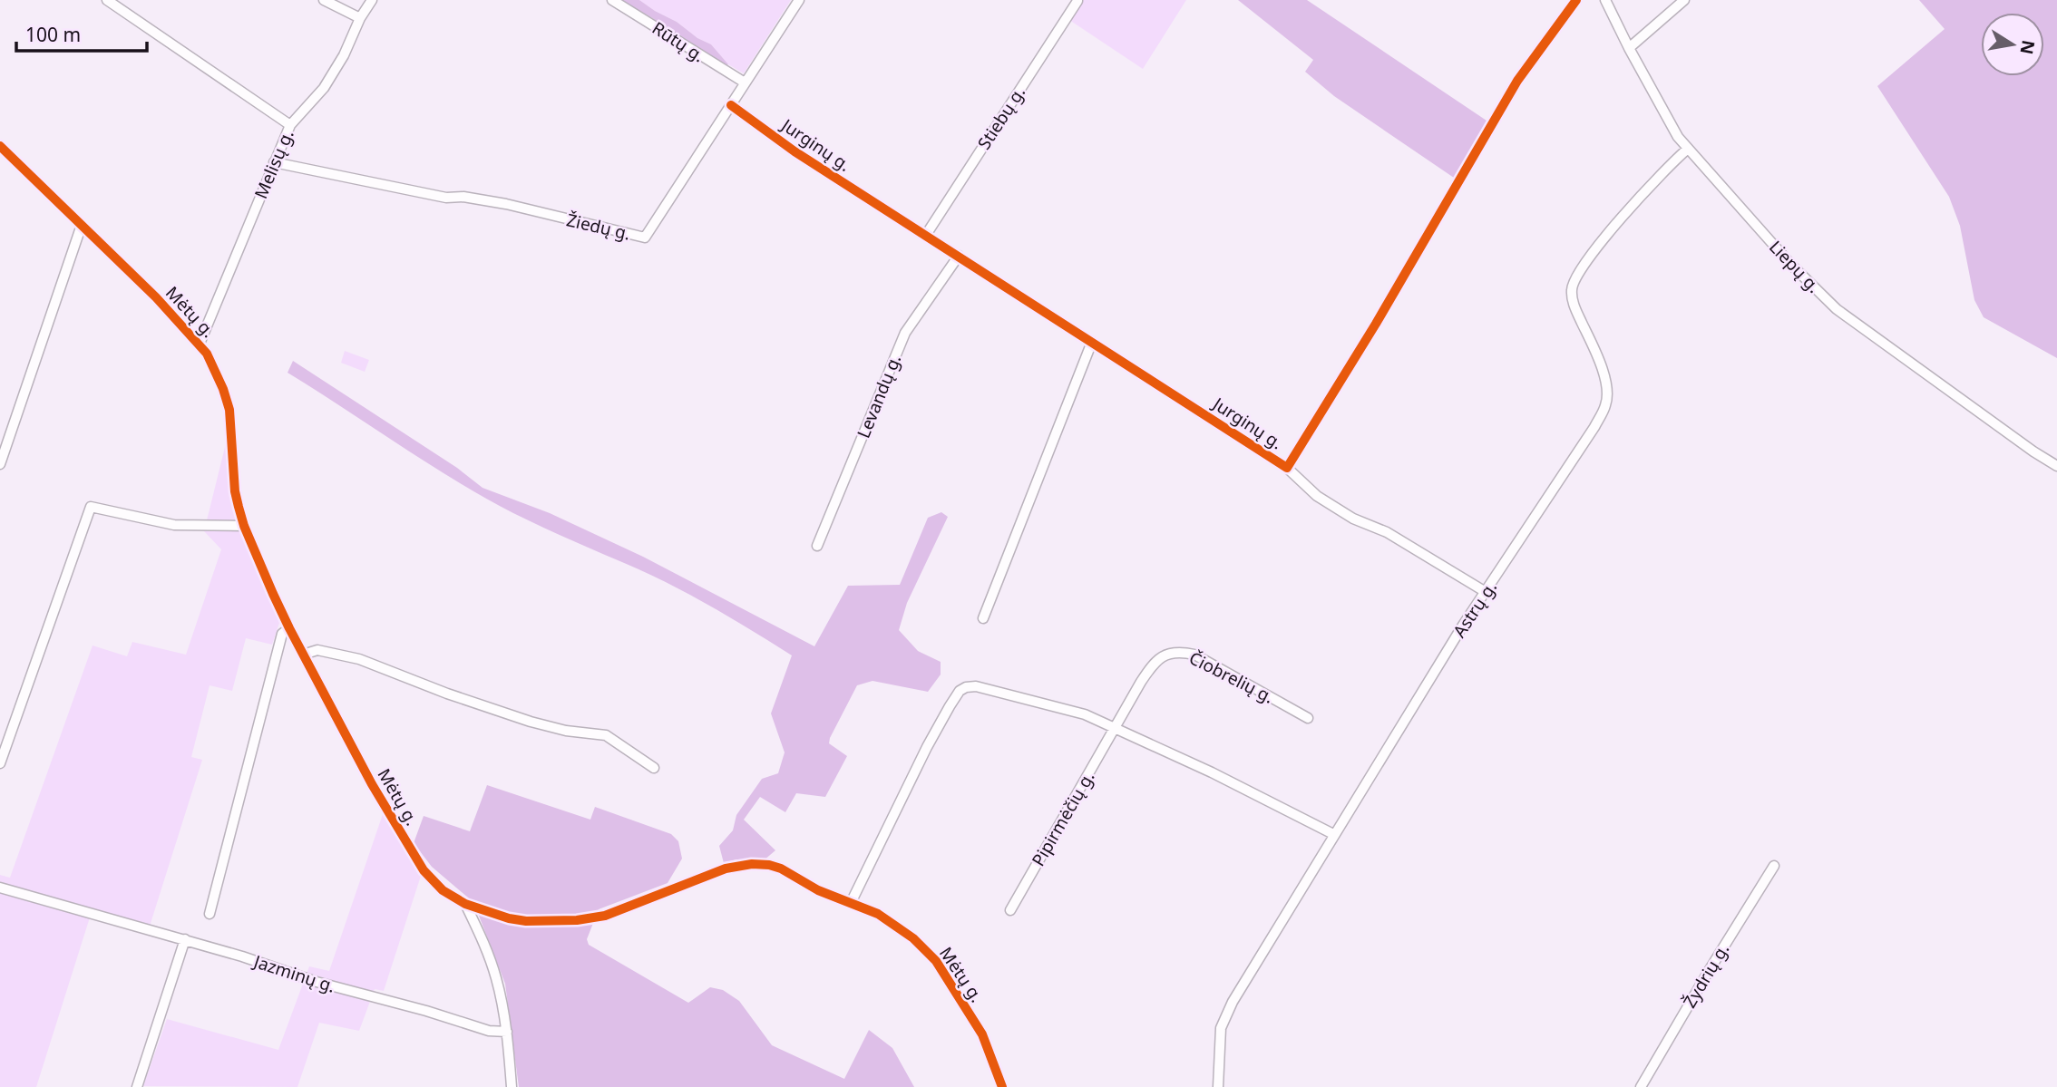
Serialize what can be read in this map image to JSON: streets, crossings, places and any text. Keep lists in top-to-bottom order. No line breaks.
{"streets":{"street":["Rūtų g.","Stiebų g.","Jurginų g.","Melisų g.","Žiedų g.","Liepų g.","Mėtų g.","Levandų g.","Astrų g.","Čiobrelių g.","Pipirmėčių g.","Jazminų g.","Žydrių g."]},"crossings":[["Rūtų g.","Žiedų g."],["Stiebų g.","Jurginų g."],["Jurginų g.","Žiedų g."],["Jurginų g.","Levandų g."],["Melisų g.","Žiedų g."],["Melisų g.","Mėtų g."],["Liepų g.","Astrų g."],["Čiobrelių g.","Pipirmėčių g."]],"scale_bar":"100 m","north":"right"}
